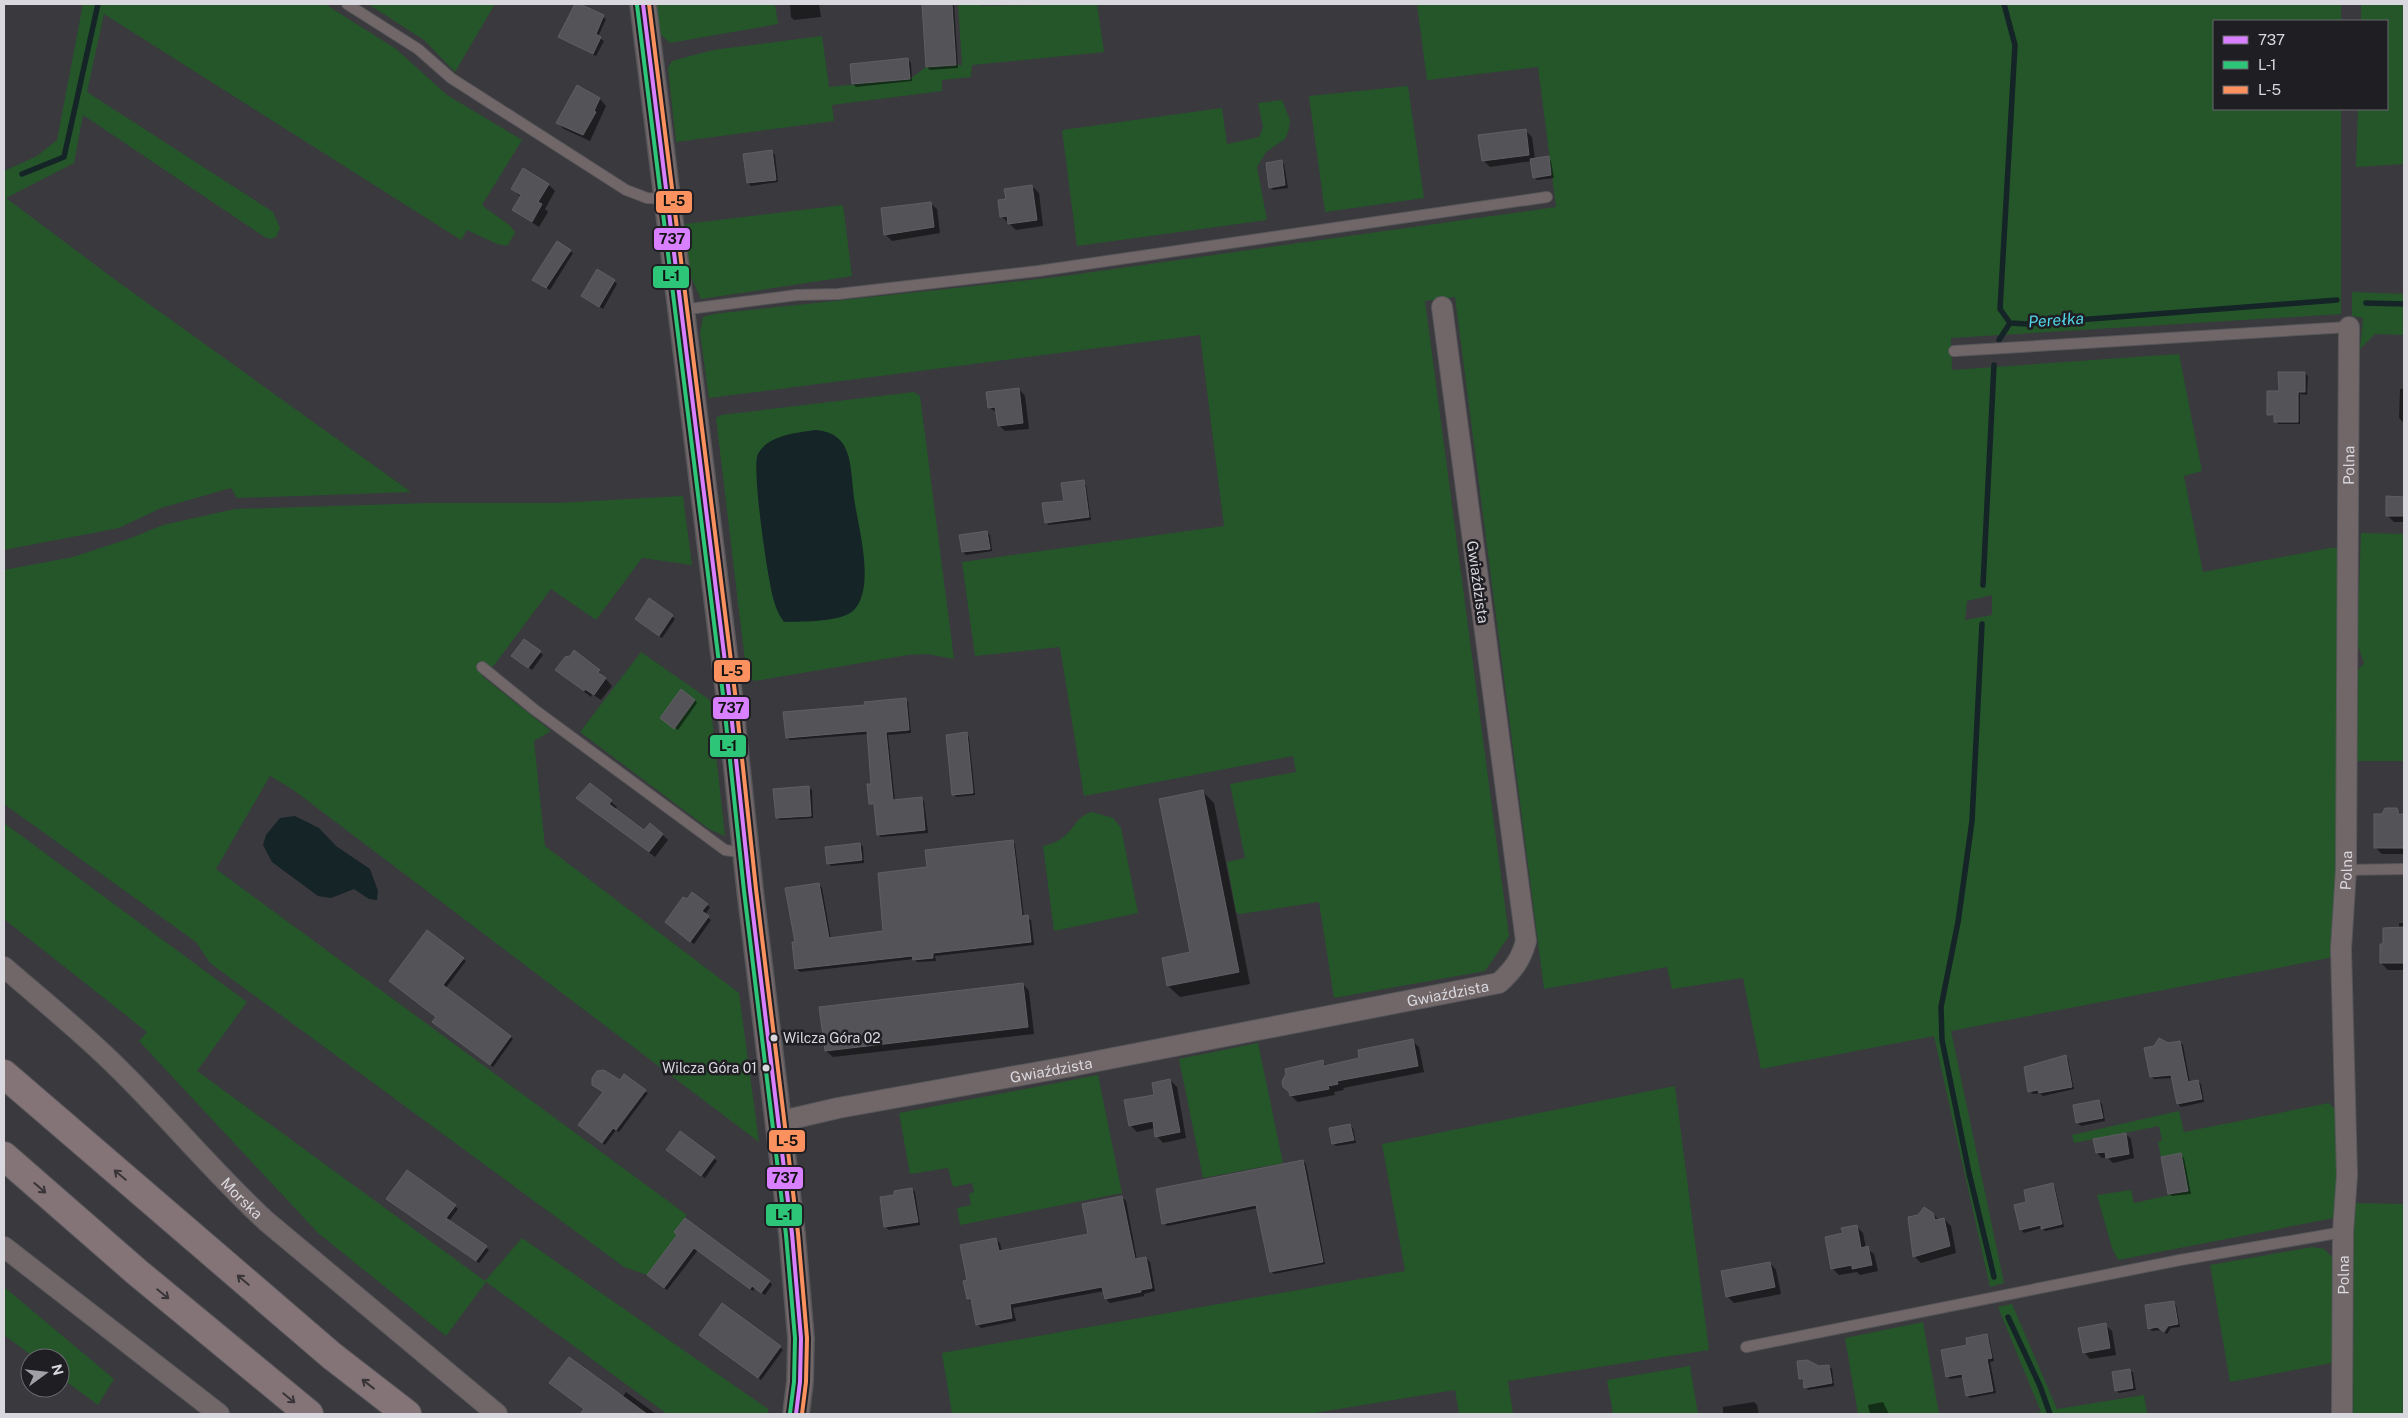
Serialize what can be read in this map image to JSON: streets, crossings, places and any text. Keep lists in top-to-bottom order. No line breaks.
{"streets":{"street":["Polna","Gwiaździsta","Morska"]},"water":["Perełka"],"places":["Wilcza Góra 02","Wilcza Góra 01"],"lines":["transit line 737","transit line L-5","transit line L-1"],"legend":["737","L-1","L-5"],"north":"right"}
